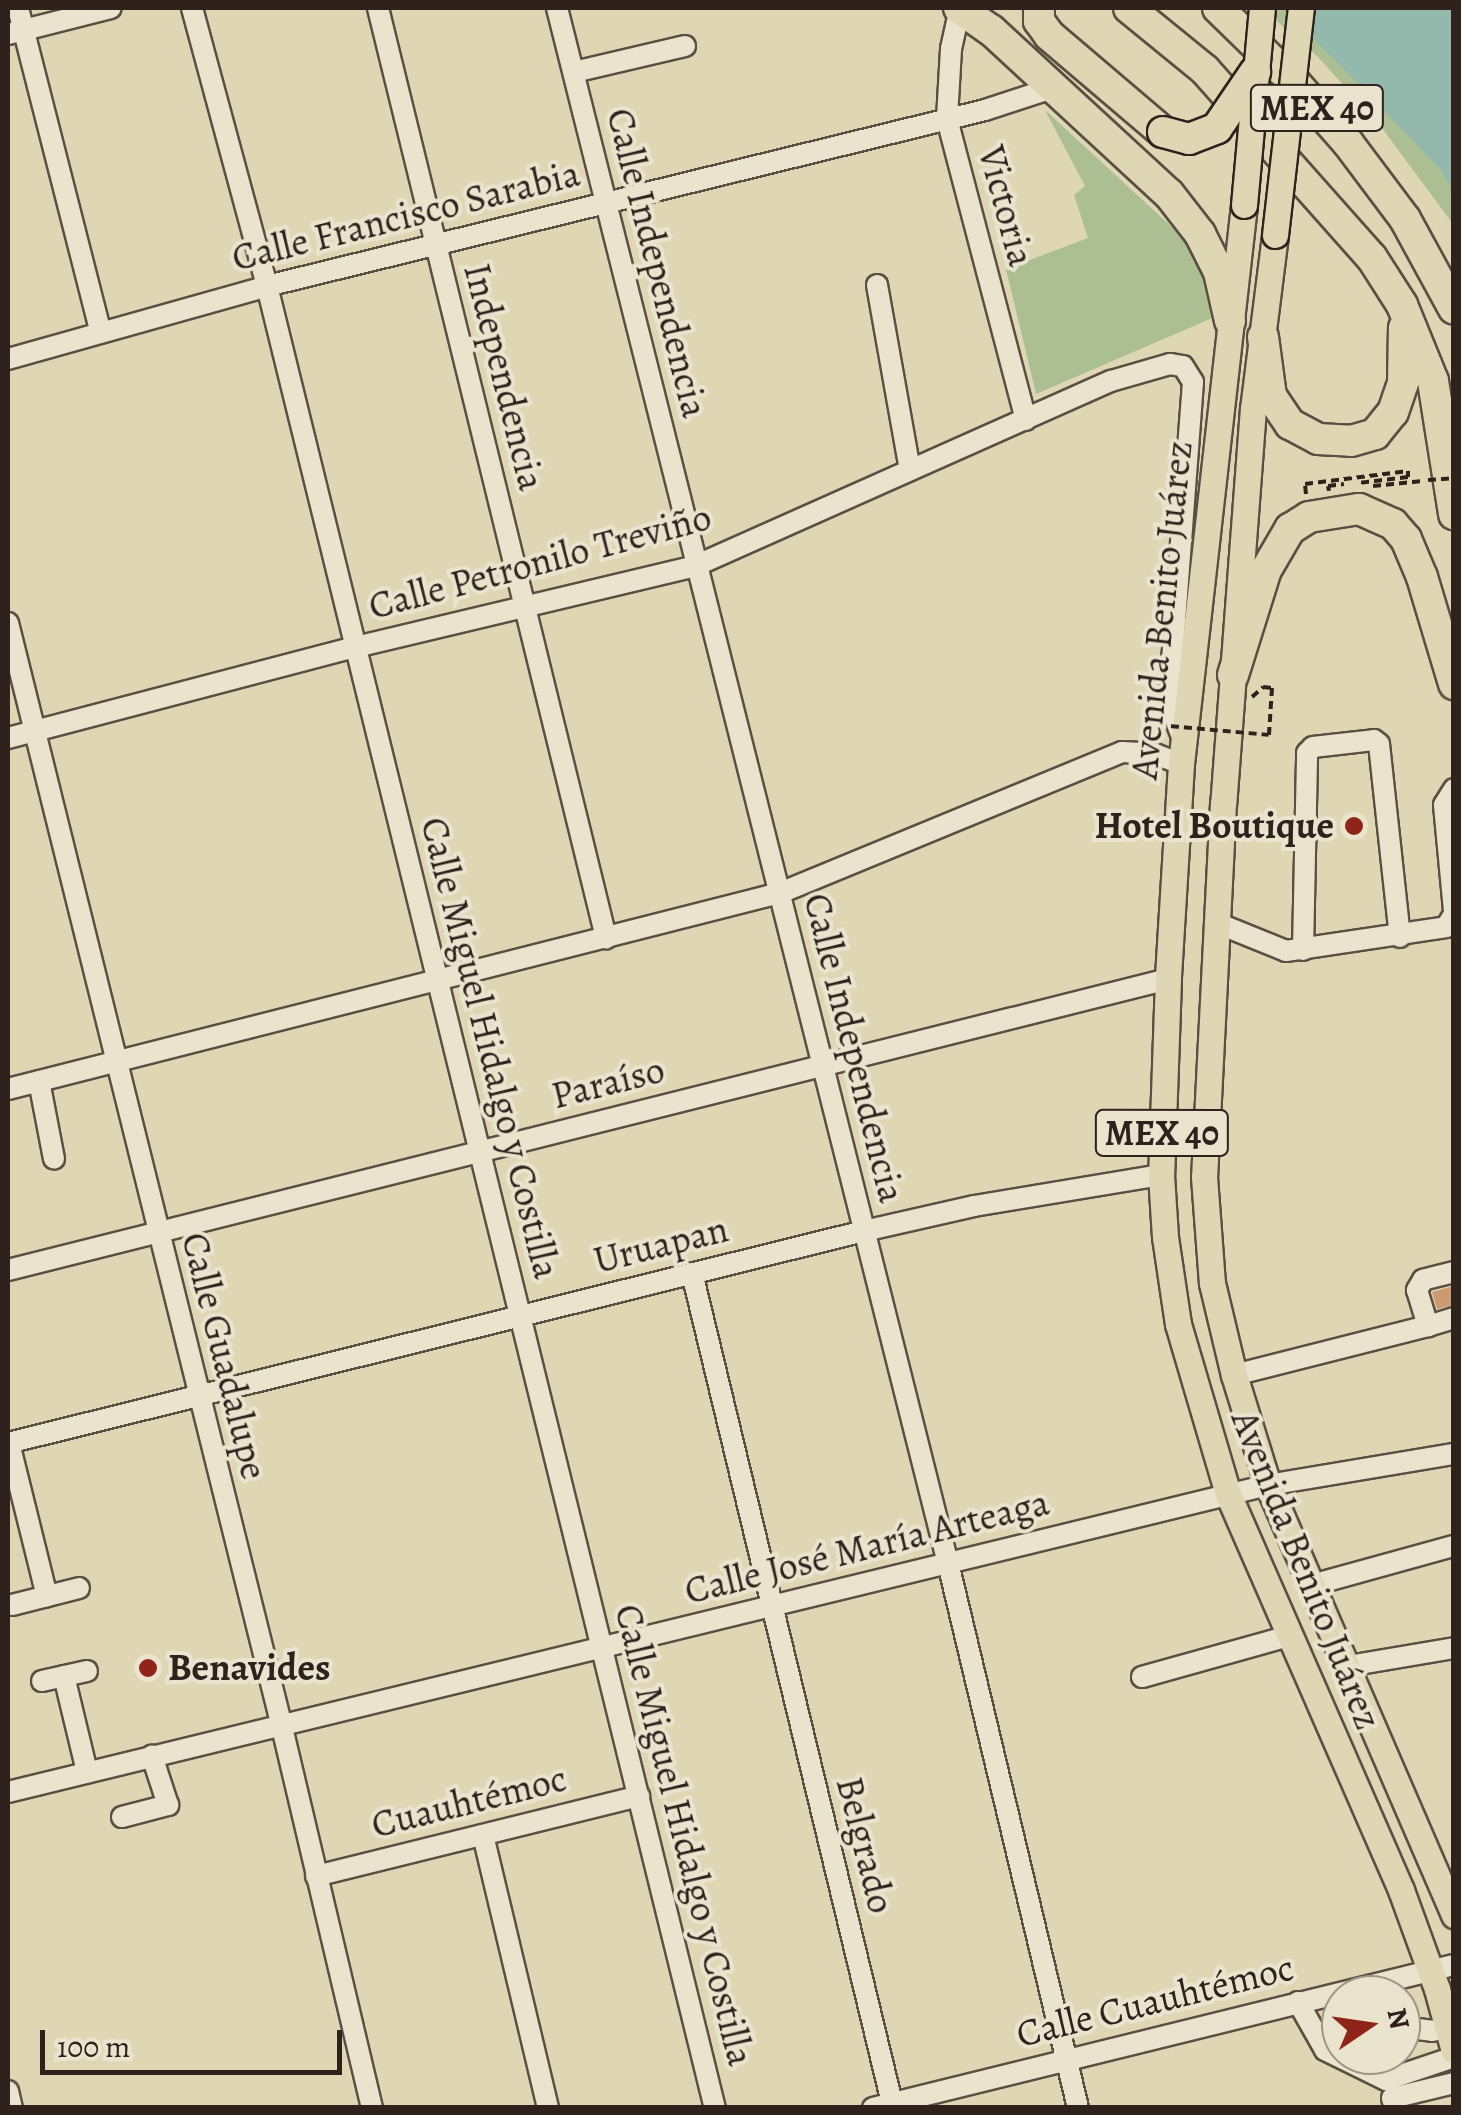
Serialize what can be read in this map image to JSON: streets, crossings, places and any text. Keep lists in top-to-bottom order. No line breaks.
{"streets":{"highway":["MEX 40"],"main road":["Avenida Benito Juárez"],"street":["Victoria","Calle Francisco Sarabia","Calle Independencia","Independencia","Calle Petronilo Treviño","Calle Miguel Hidalgo y Costilla","Paraíso","Uruapan","Calle Guadalupe","Calle José María Arteaga","Cuauhtémoc","Belgrado","Calle Cuauhtémoc"]},"crossings":[["MEX 40","Avenida Benito Juárez"],["Victoria","Calle Francisco Sarabia"],["Victoria","Calle Petronilo Treviño"],["Calle Francisco Sarabia","Calle Independencia"],["Calle Francisco Sarabia","Independencia"],["Calle Francisco Sarabia","Calle Miguel Hidalgo y Costilla"],["Calle Independencia","Calle Petronilo Treviño"],["Calle Independencia","Paraíso"],["Calle Independencia","Uruapan"],["Calle Independencia","Calle José María Arteaga"],["Calle Independencia","Calle Cuauhtémoc"],["Independencia","Calle Petronilo Treviño"],["Calle Petronilo Treviño","Avenida Benito Juárez"],["Calle Petronilo Treviño","Calle Miguel Hidalgo y Costilla"],["Calle Petronilo Treviño","Calle Guadalupe"],["Avenida Benito Juárez","Paraíso"],["Avenida Benito Juárez","Uruapan"],["Avenida Benito Juárez","Calle José María Arteaga"],["Calle Miguel Hidalgo y Costilla","Paraíso"],["Calle Miguel Hidalgo y Costilla","Uruapan"],["Calle Miguel Hidalgo y Costilla","Calle José María Arteaga"],["Calle Miguel Hidalgo y Costilla","Cuauhtémoc"],["Paraíso","Calle Guadalupe"],["Uruapan","Calle Guadalupe"],["Uruapan","Belgrado"],["Calle Guadalupe","Calle José María Arteaga"],["Calle Guadalupe","Cuauhtémoc"],["Calle José María Arteaga","Belgrado"],["Belgrado","Calle Cuauhtémoc"]],"places":["Hotel Boutique","Benavides"],"scale_bar":"100 m","north":"right"}
